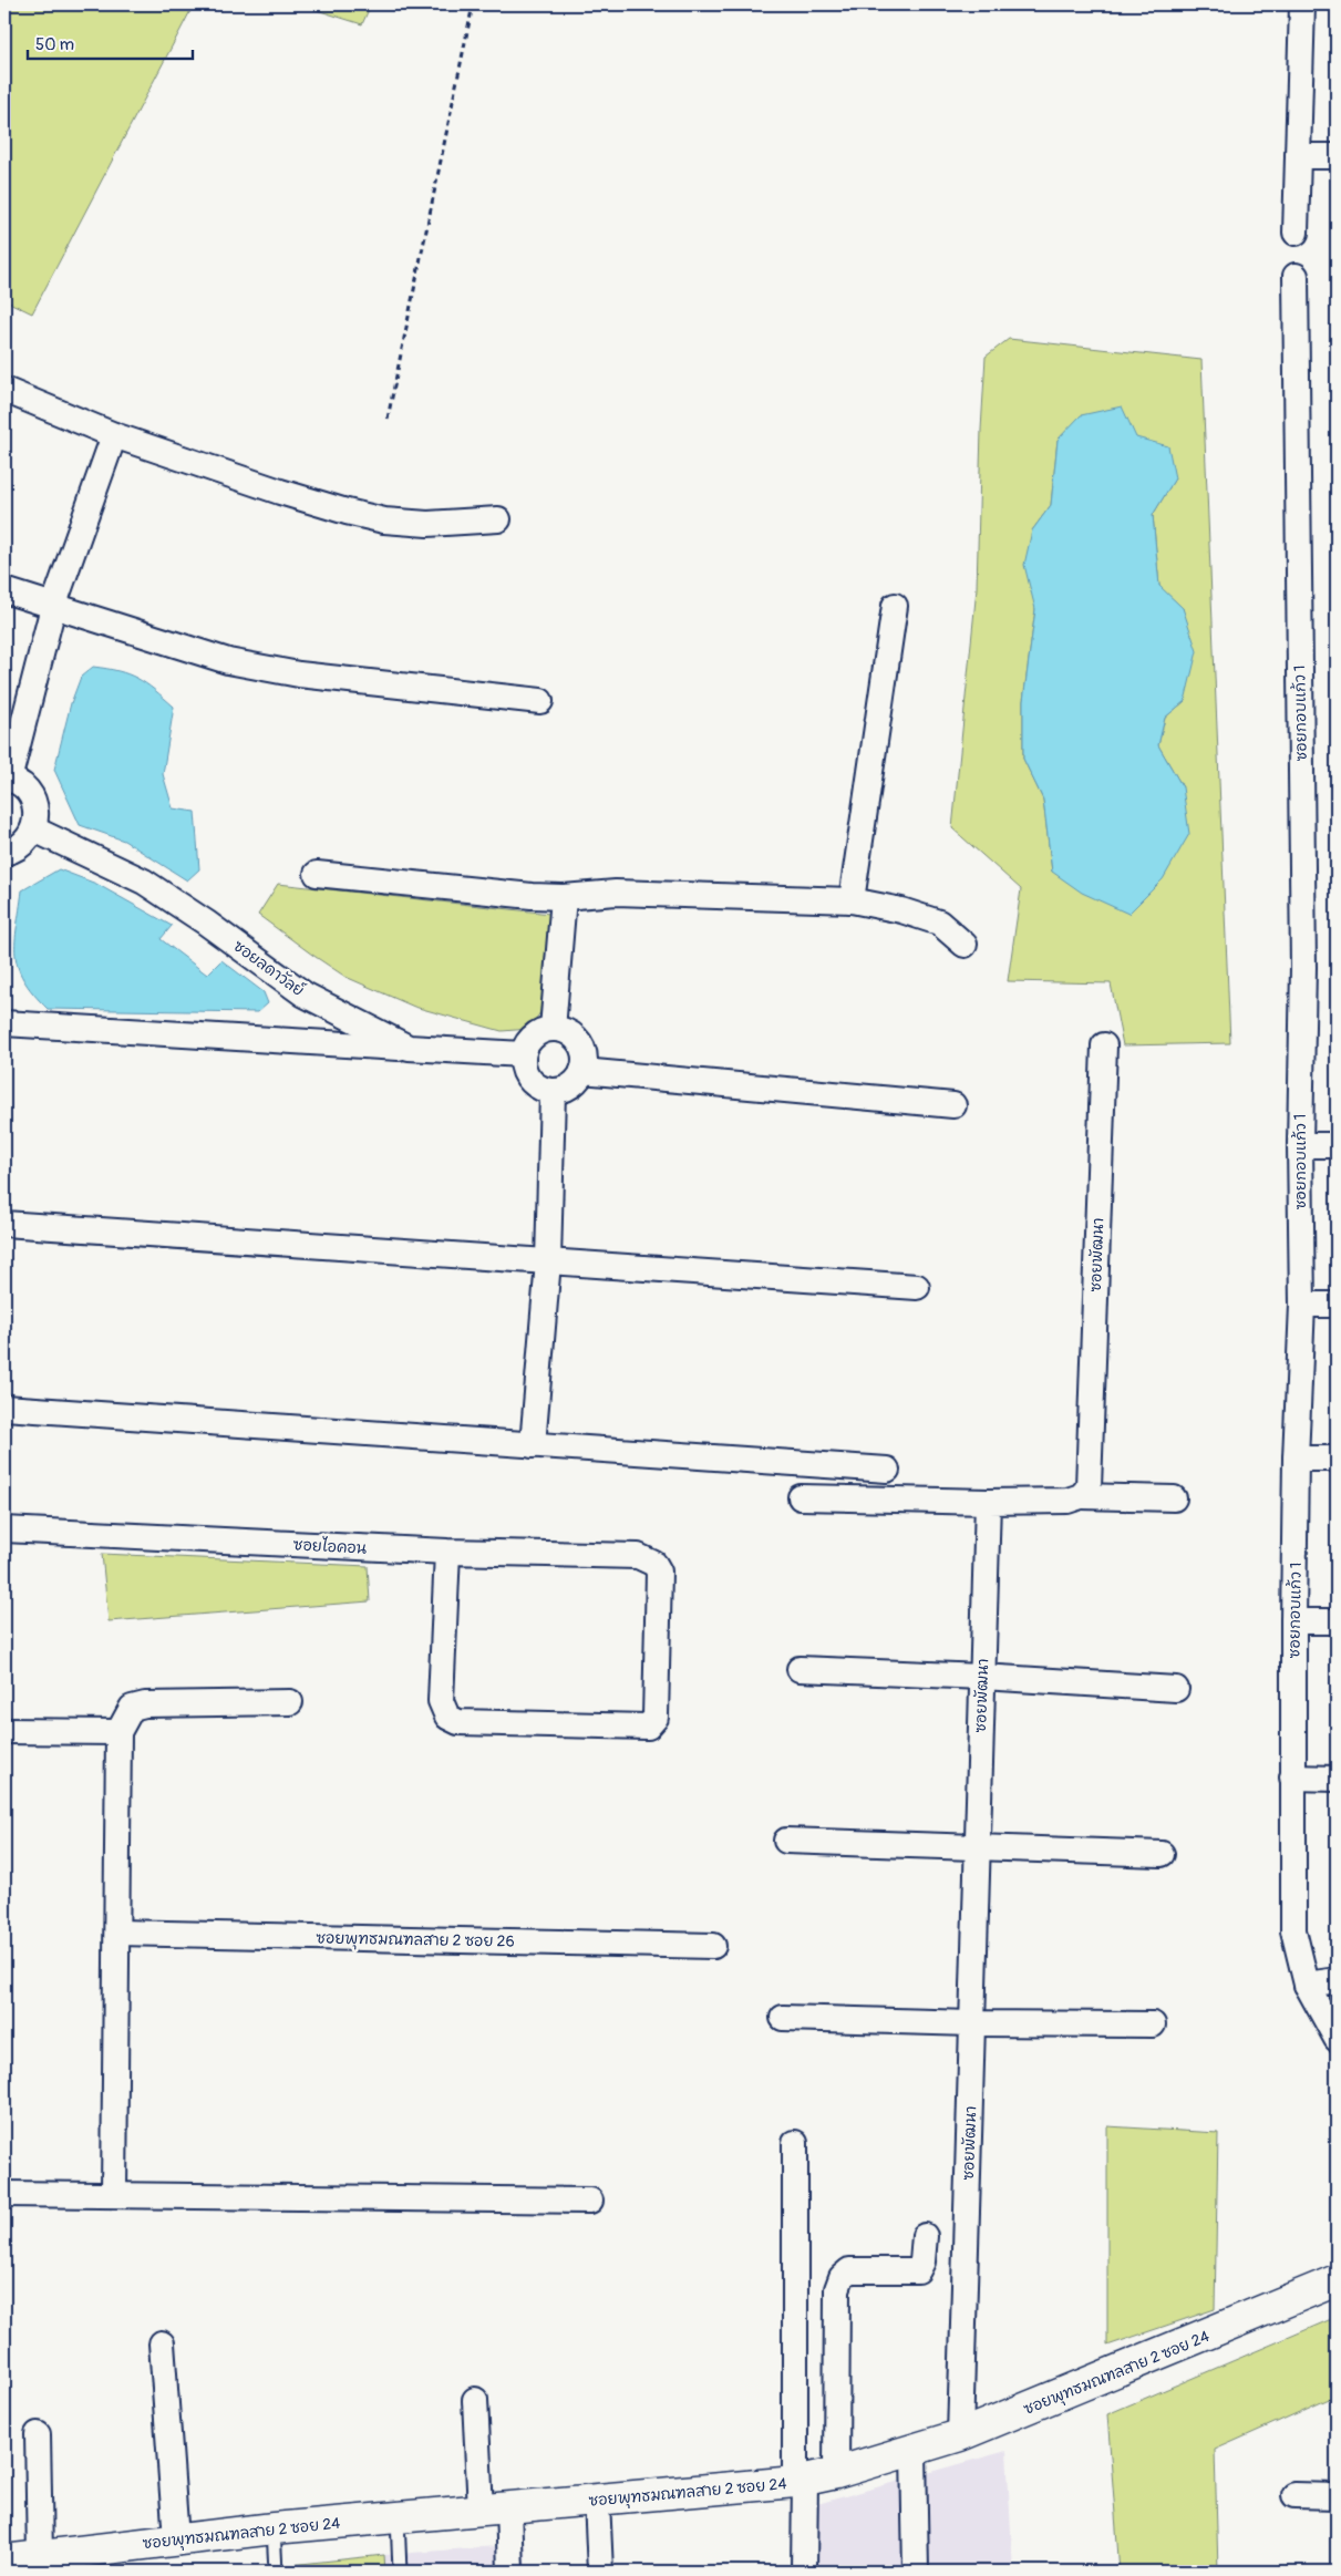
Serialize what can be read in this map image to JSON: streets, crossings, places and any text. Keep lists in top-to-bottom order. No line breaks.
{"streets":{"street":["ซอยกอบแก้ว 1","ซอยลดาวัลย์","ซอยพัฒนา","ซอยไอคอน","ซอยพุทธมณฑลสาย 2 ซอย 26","ซอยพุทธมณฑลสาย 2 ซอย 24"]},"crossings":[["ซอยพัฒนา","ซอยพุทธมณฑลสาย 2 ซอย 24"]],"scale_bar":"50 m"}
